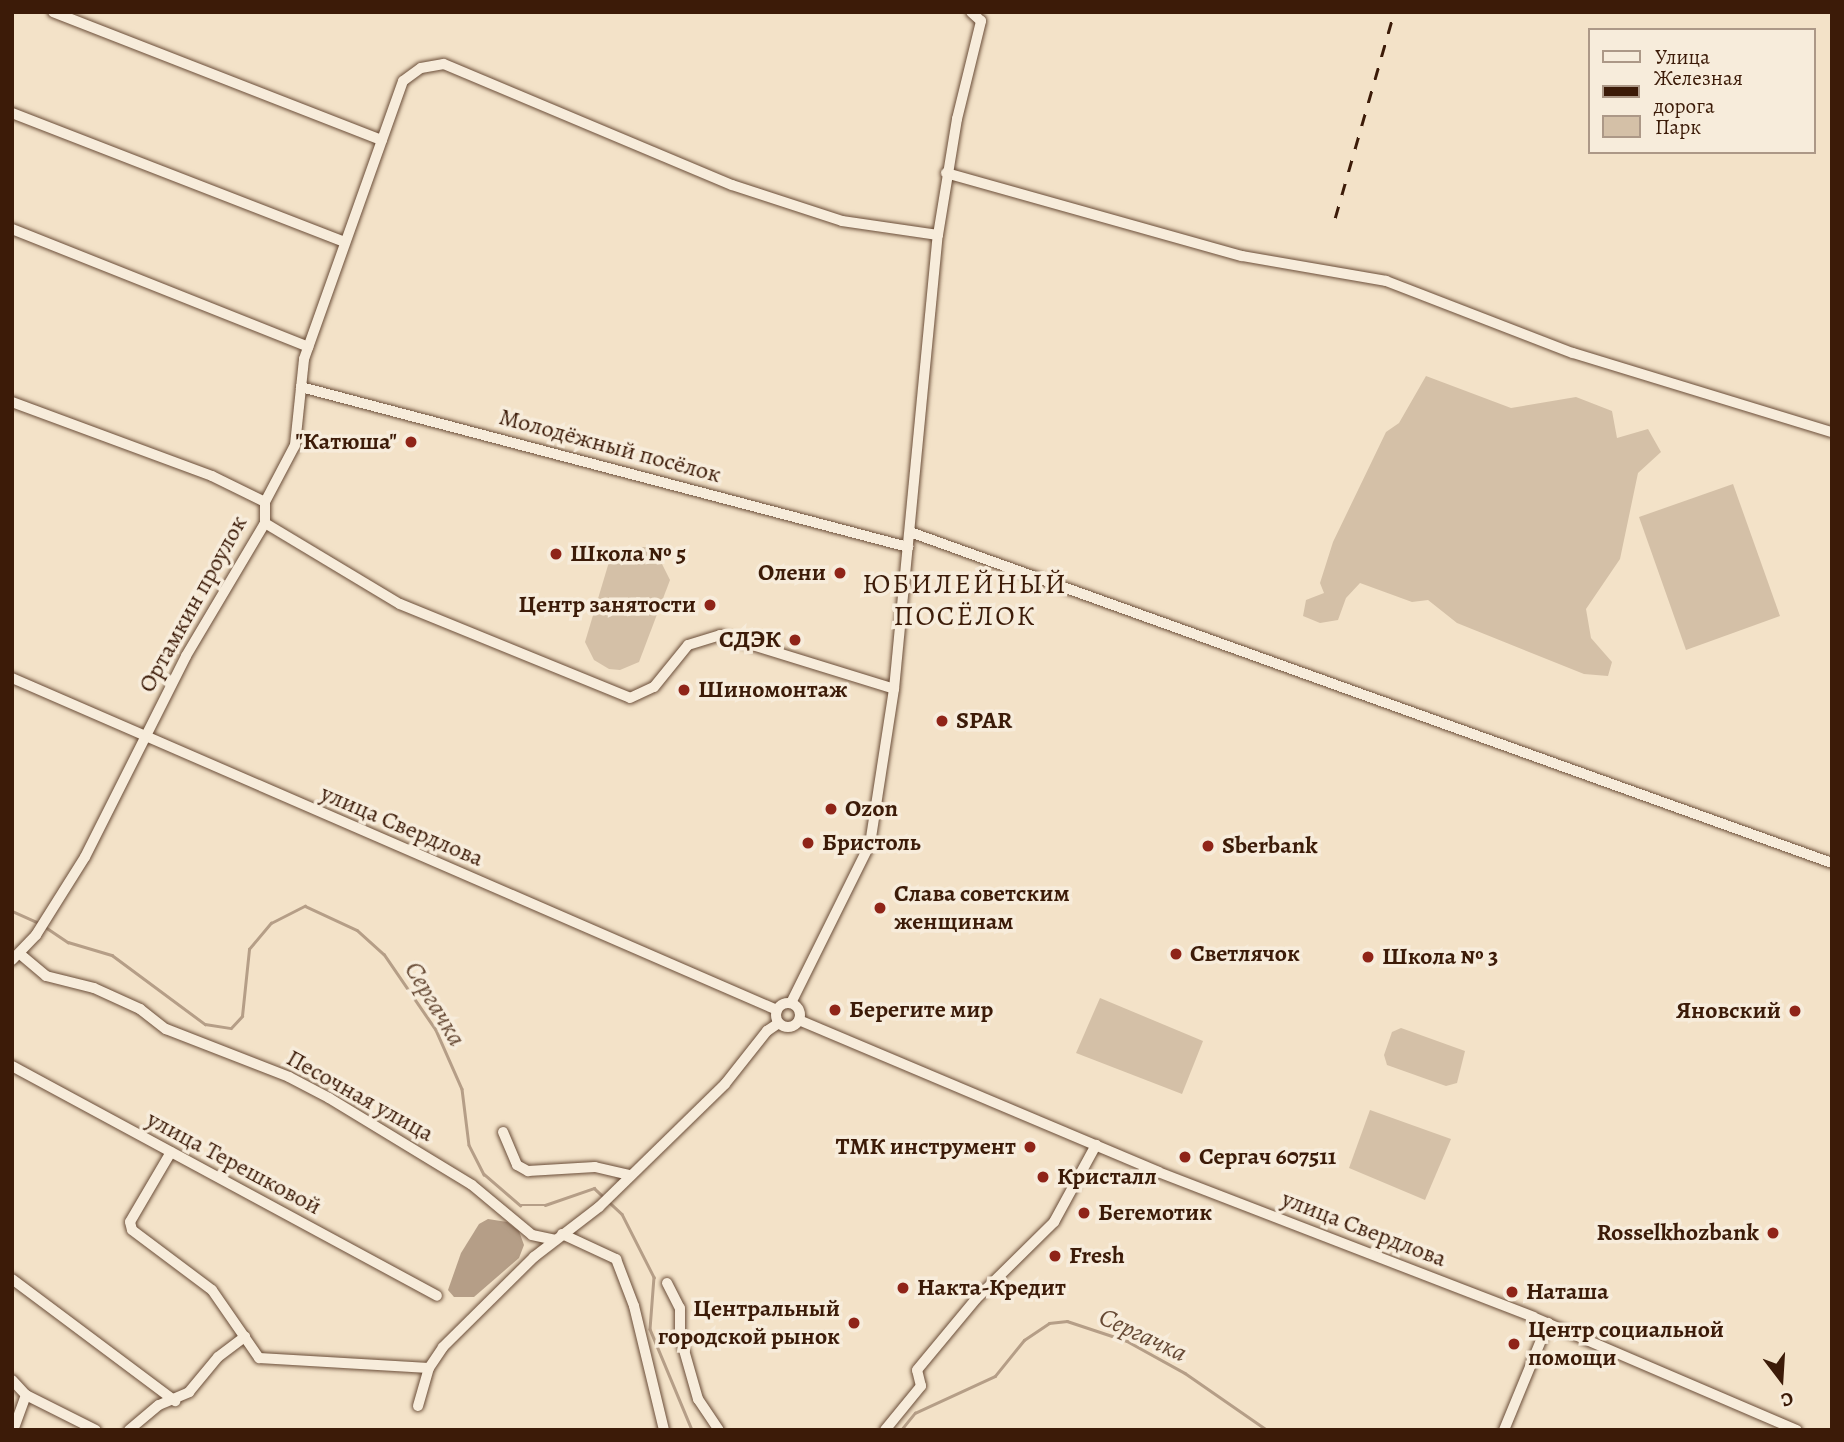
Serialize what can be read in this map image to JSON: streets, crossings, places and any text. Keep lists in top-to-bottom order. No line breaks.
{"streets":{"street":["Молодёжный посёлок","Ортамкин проулок","улица Свердлова","Песочная улица","улица Терешковой"]},"crossings":[["Молодёжный посёлок","Ортамкин проулок"],["Ортамкин проулок","улица Свердлова"],["Ортамкин проулок","Песочная улица"]],"districts":["ЮБИЛЕЙНЫЙ ПОСЁЛОК"],"water":["Сергачка"],"places":["\"Катюша\"","Школа № 5","Олени","Центр занятости","СДЭК","Шиномонтаж","SPAR","Ozon","Бристоль","Sberbank","Слава советским женщинам","Светлячок","Школа № 3","Берегите мир","Яновский","ТМК инструмент","Сергач 607511","Кристалл","Бегемотик","Rosselkhozbank","Fresh","Накта-Кредит","Наташа","Центральный городской рынок","Центр социальной помощи"],"legend":["Улица","Железная дорога","Парк"],"north":"bottom"}
